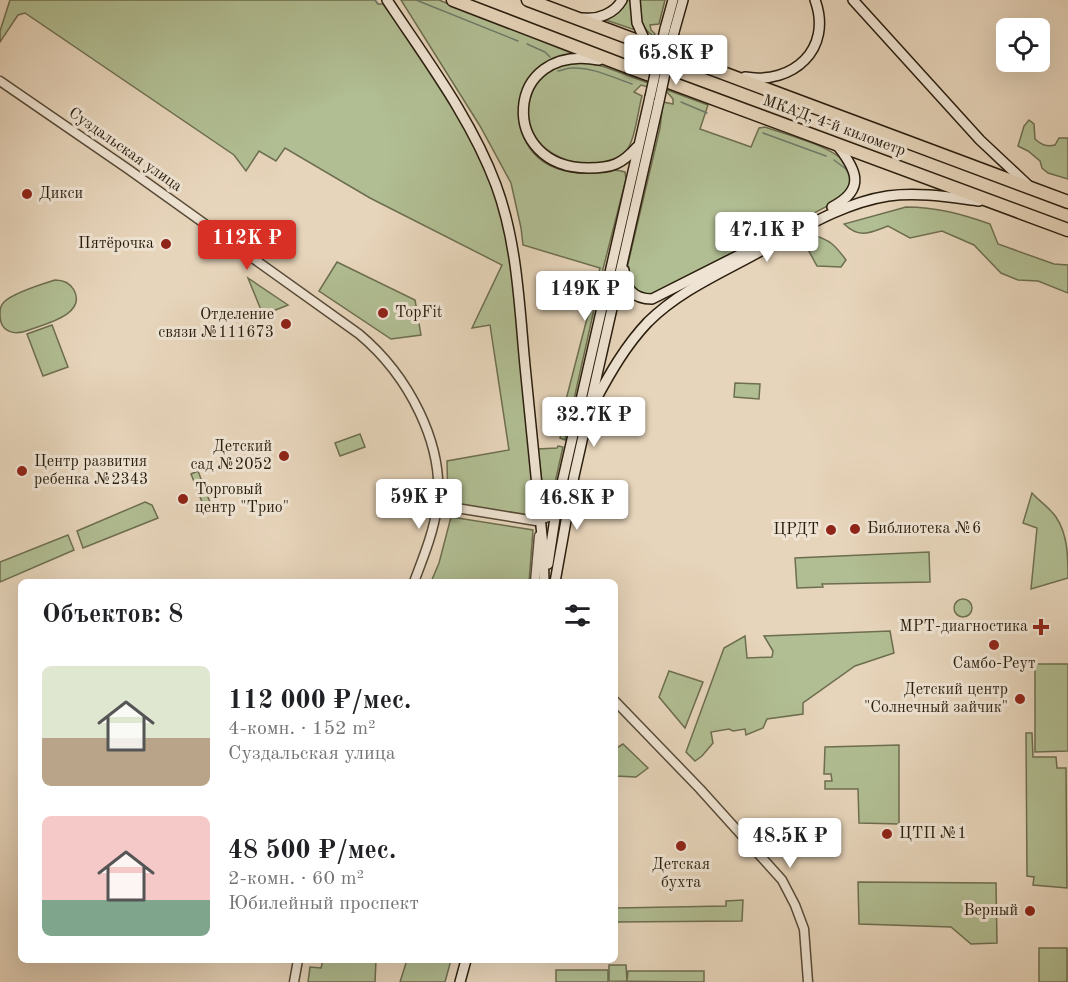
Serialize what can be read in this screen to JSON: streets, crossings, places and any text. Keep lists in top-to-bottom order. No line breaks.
{"streets":{"highway":["МКАД, 4-й километр"],"street":["Суздальская улица"]},"places":{"other":["Дикси","Пятёрочка","TopFit","Отделение связи №111673","Детский сад №2052","Центр развития ребенка №2343","Торговый центр \"Трио\"","Библиотека №6","ЦРДТ","Самбо-Реут","Детский центр \"Солнечный зайчик\"","ЦТП №1","Детская бухта","Верный"],"health":["МРТ-диагностика"]},"page":{"price":["65.8K ₽","47.1K ₽","112K ₽","149K ₽","32.7K ₽","59K ₽","46.8K ₽","48.5K ₽"],"heading":"Объектов: 8","list":[{"name":"112 000 ₽/мес.","note":"4-комн. · 152 m² · Суздальская улица"},{"name":"48 500 ₽/мес.","note":"2-комн. · 60 m² · Юбилейный проспект"}]}}
